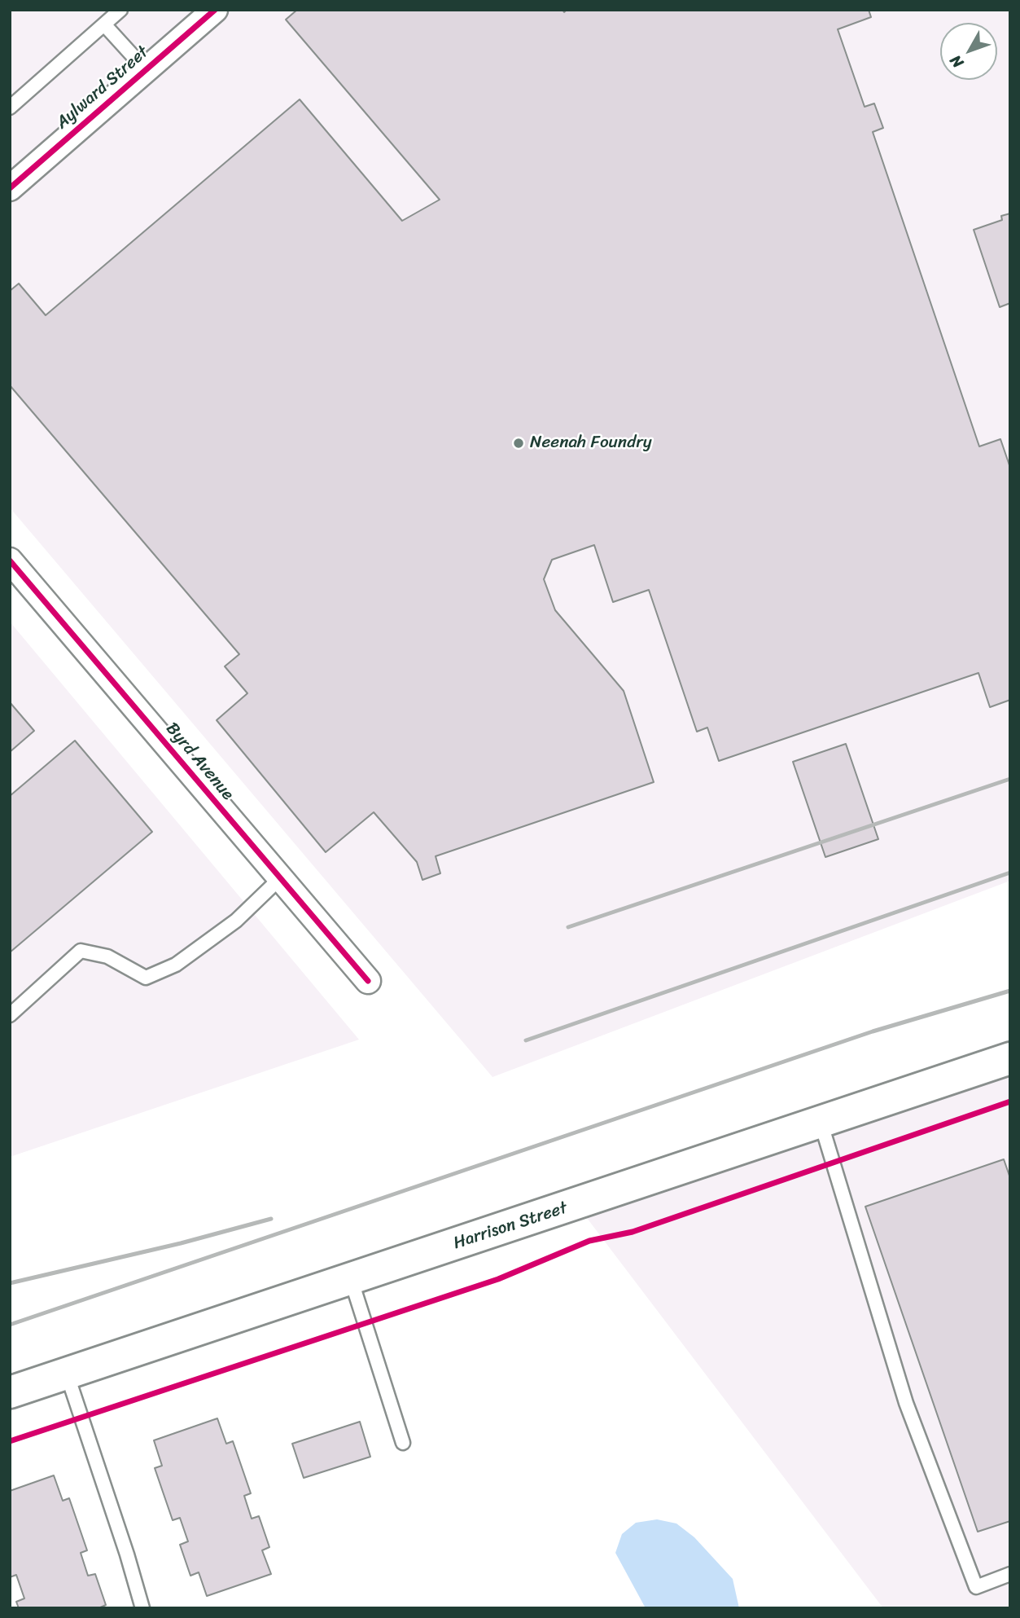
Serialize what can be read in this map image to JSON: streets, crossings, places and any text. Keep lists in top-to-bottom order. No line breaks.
{"streets":{"main road":["Harrison Street"],"street":["Aylward Street","Byrd Avenue"]},"places":["Neenah Foundry"],"north":"bottom left"}
